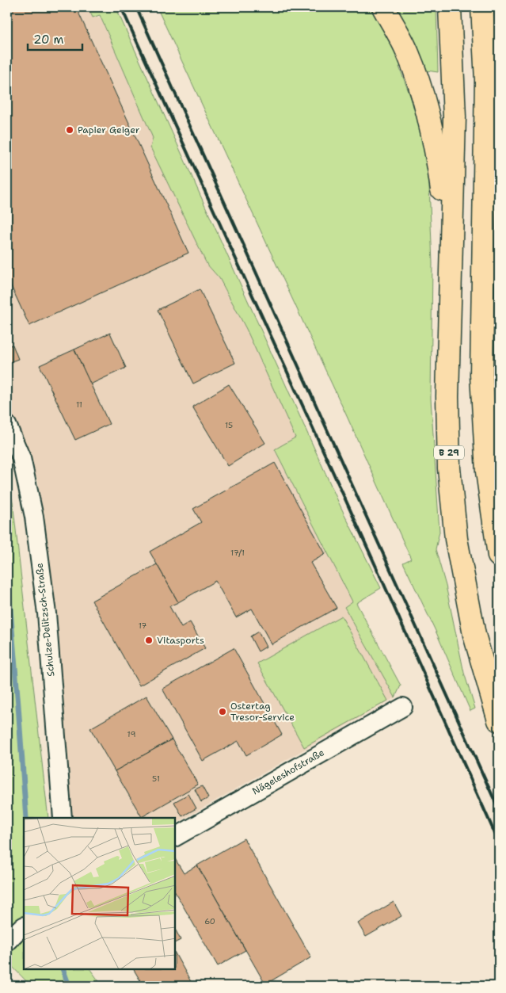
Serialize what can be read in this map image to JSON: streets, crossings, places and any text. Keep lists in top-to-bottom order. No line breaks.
{"streets":{"highway":["B 29"],"street":["Schulze-Delitzsch-Straße","Nägeleshofstraße"]},"places":["Papier Geiger","Vitasports","Ostertag Tresor-Service"],"house_numbers":["11","15","17/1","17","19","51","60"],"scale_bar":"20 m"}
